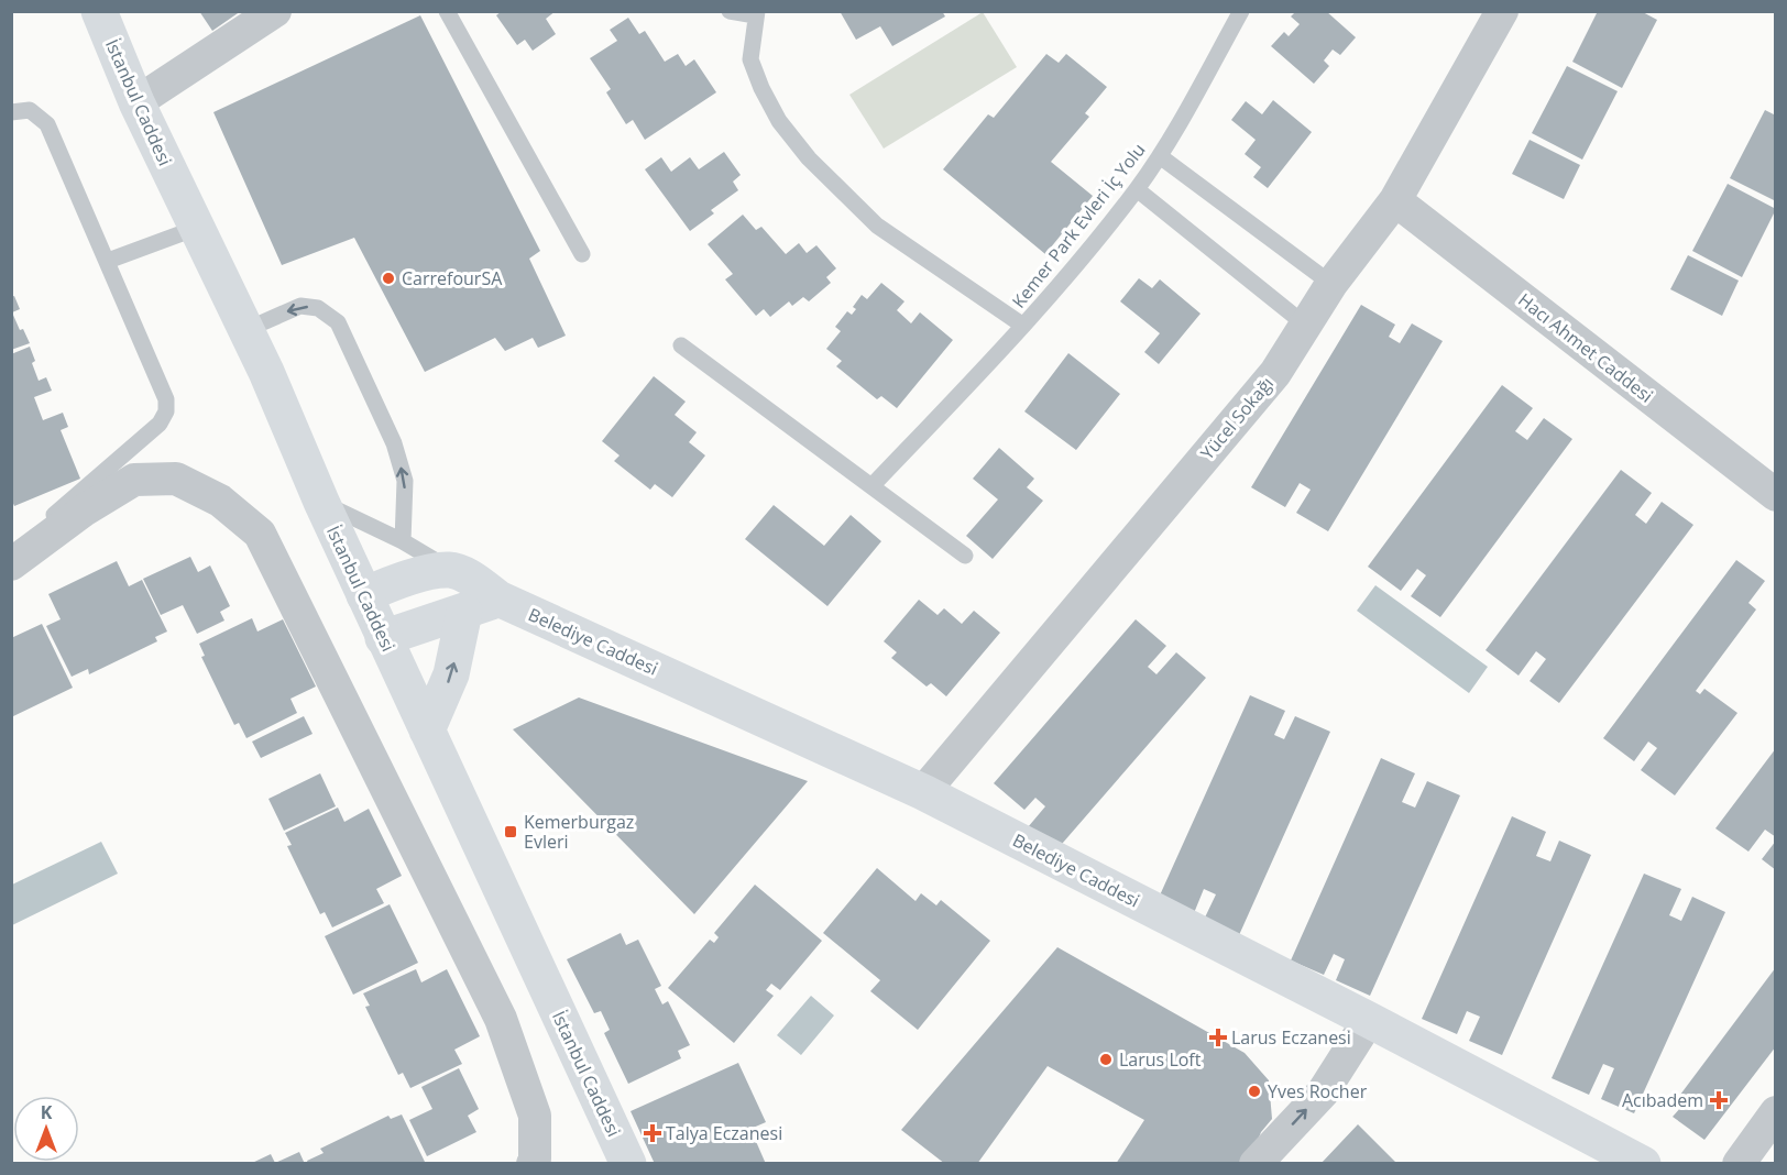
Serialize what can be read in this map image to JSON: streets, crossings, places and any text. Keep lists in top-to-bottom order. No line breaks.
{"streets":{"main road":["İstanbul Caddesi","Belediye Caddesi"],"street":["Hacı Ahmet Caddesi","Yücel Sokağı"],"lane":["Kemer Park Evleri İç Yolu"]},"crossings":[["Hacı Ahmet Caddesi","Yücel Sokağı"],["Yücel Sokağı","Belediye Caddesi"]],"places":{"other":["CarrefourSA","Larus Loft","Yves Rocher"],"transit":["Kemerburgaz Evleri"],"health":["Larus Eczanesi","Acıbadem","Talya Eczanesi"]},"north":"top"}
